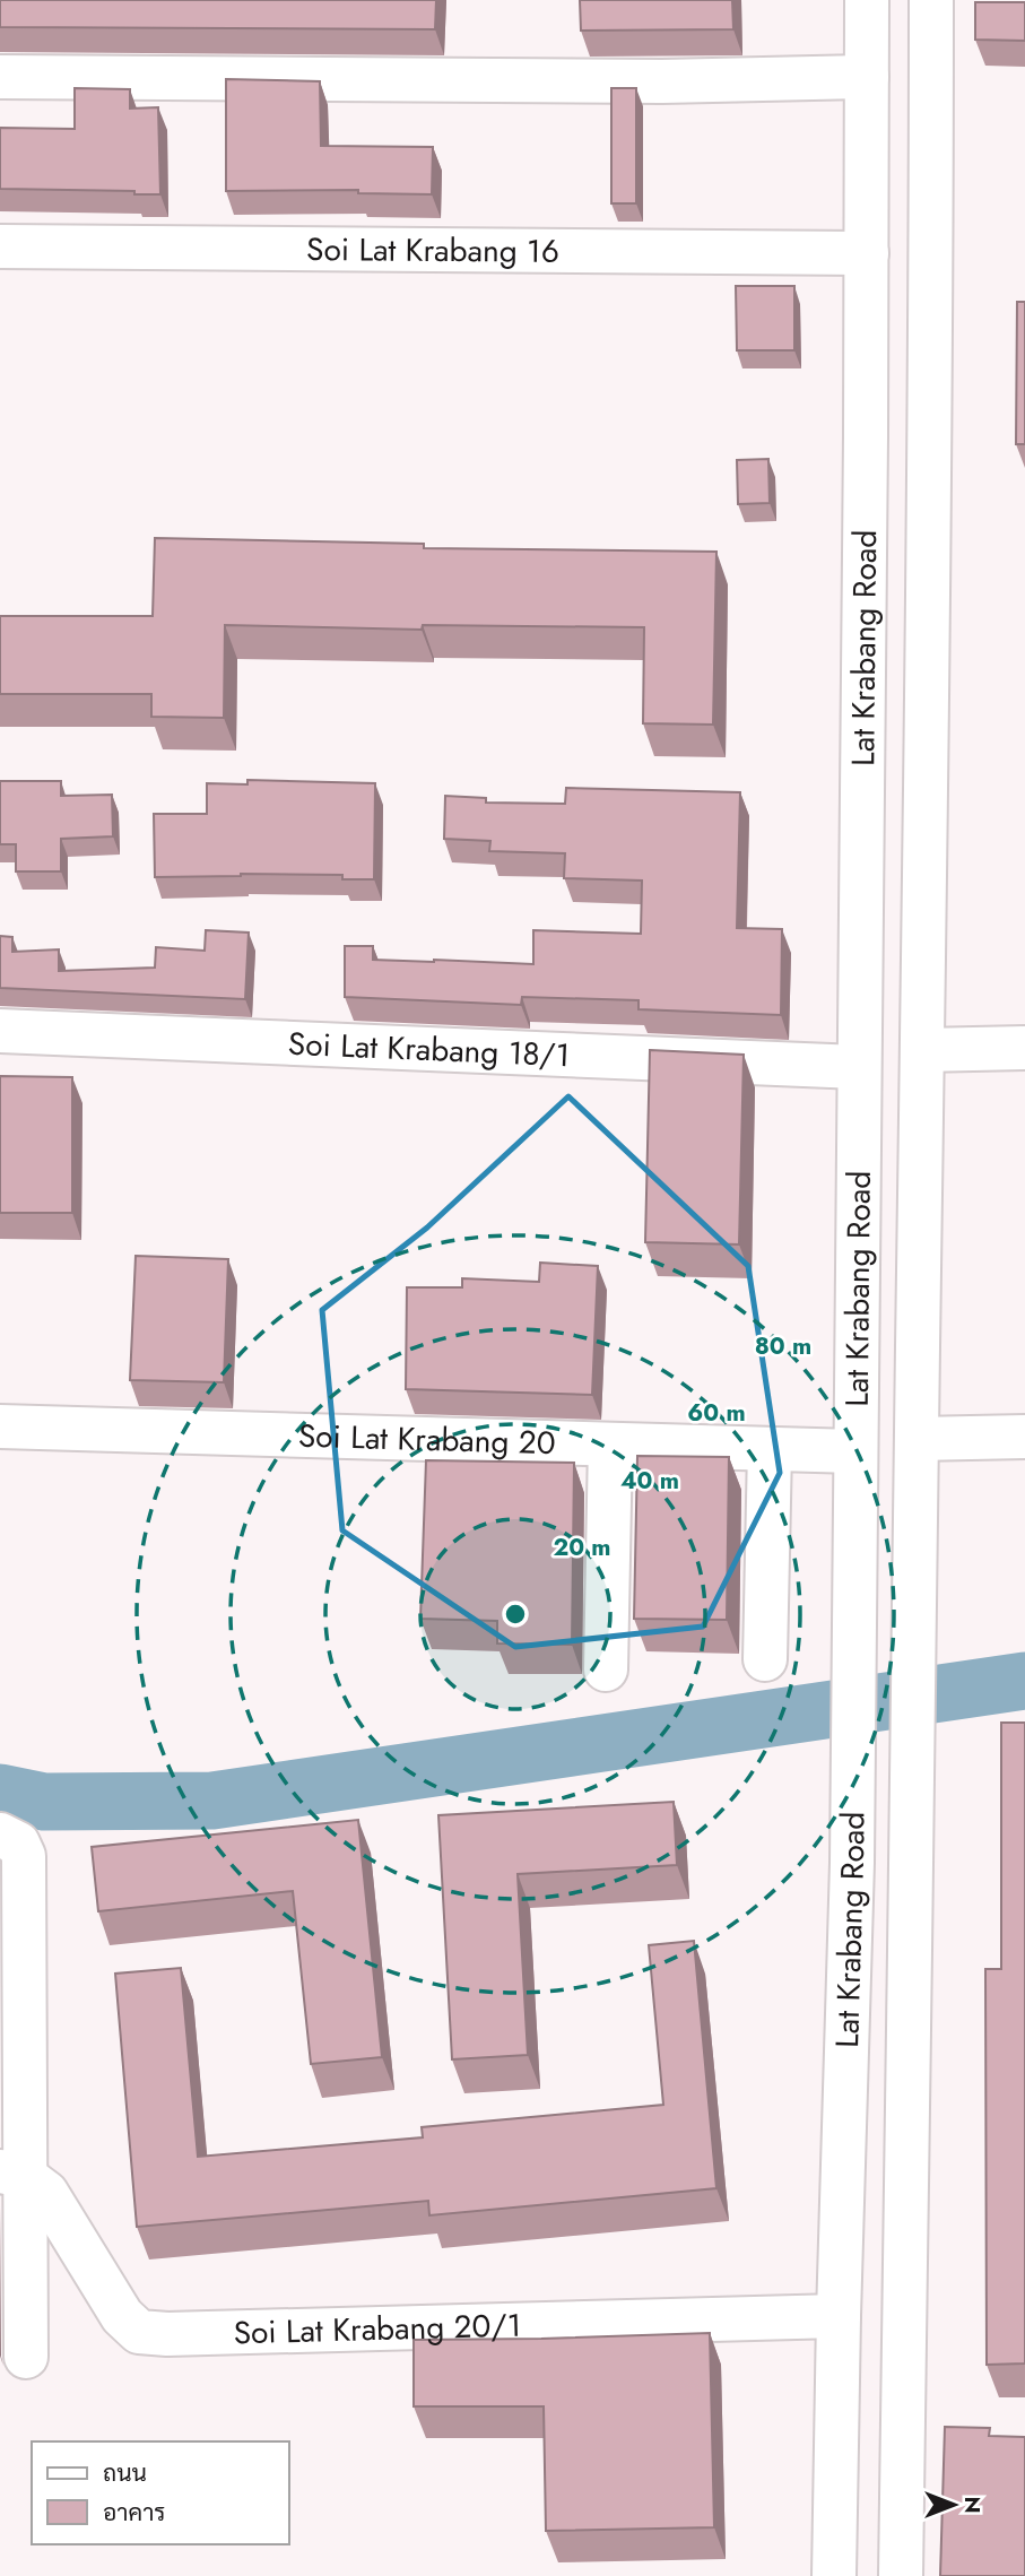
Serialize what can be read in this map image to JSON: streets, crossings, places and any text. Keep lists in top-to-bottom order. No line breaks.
{"streets":{"street":["Soi Lat Krabang 16","Lat Krabang Road","Soi Lat Krabang 18/1","Soi Lat Krabang 20","Soi Lat Krabang 20/1"]},"crossings":[["Soi Lat Krabang 16","Lat Krabang Road"],["Lat Krabang Road","Soi Lat Krabang 18/1"],["Lat Krabang Road","Soi Lat Krabang 20"],["Lat Krabang Road","Soi Lat Krabang 20/1"]],"legend":["ถนน","อาคาร"],"north":"right","rings":["80 m","60 m","40 m","20 m"]}
